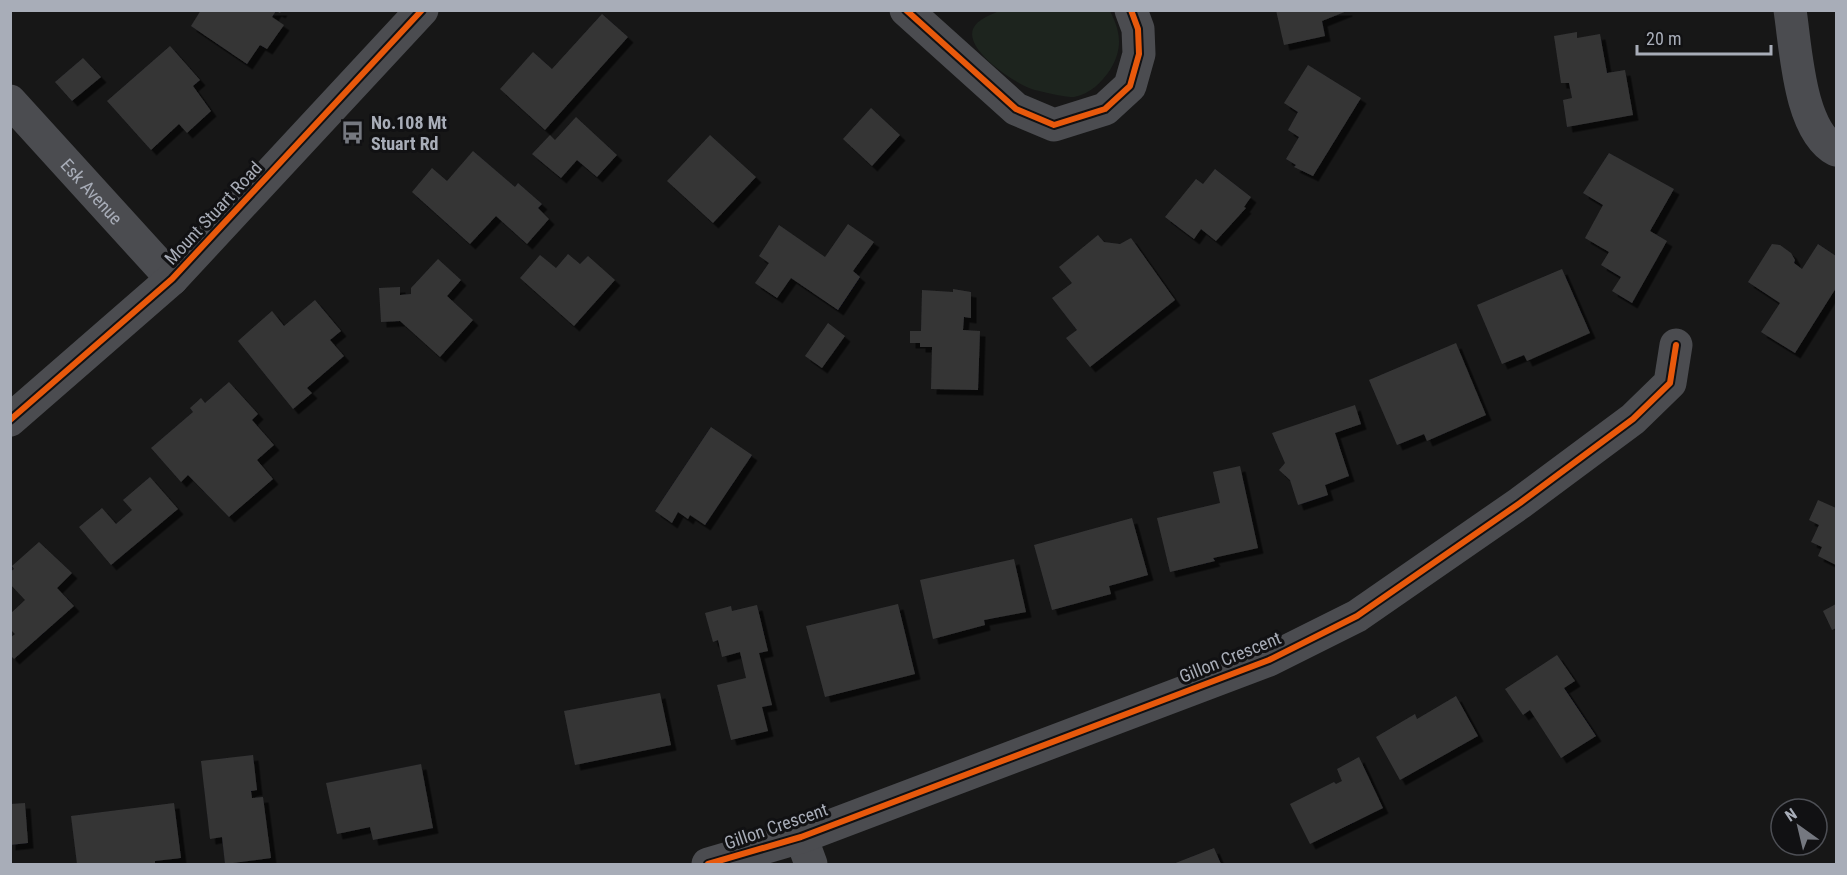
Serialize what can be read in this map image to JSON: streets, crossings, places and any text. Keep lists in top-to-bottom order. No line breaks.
{"streets":{"street":["Esk Avenue","Mount Stuart Road","Gillon Crescent"]},"crossings":[["Esk Avenue","Mount Stuart Road"]],"places":{"bus stop":["No.108 Mt Stuart Rd"]},"scale_bar":"20 m","north":"top left"}
